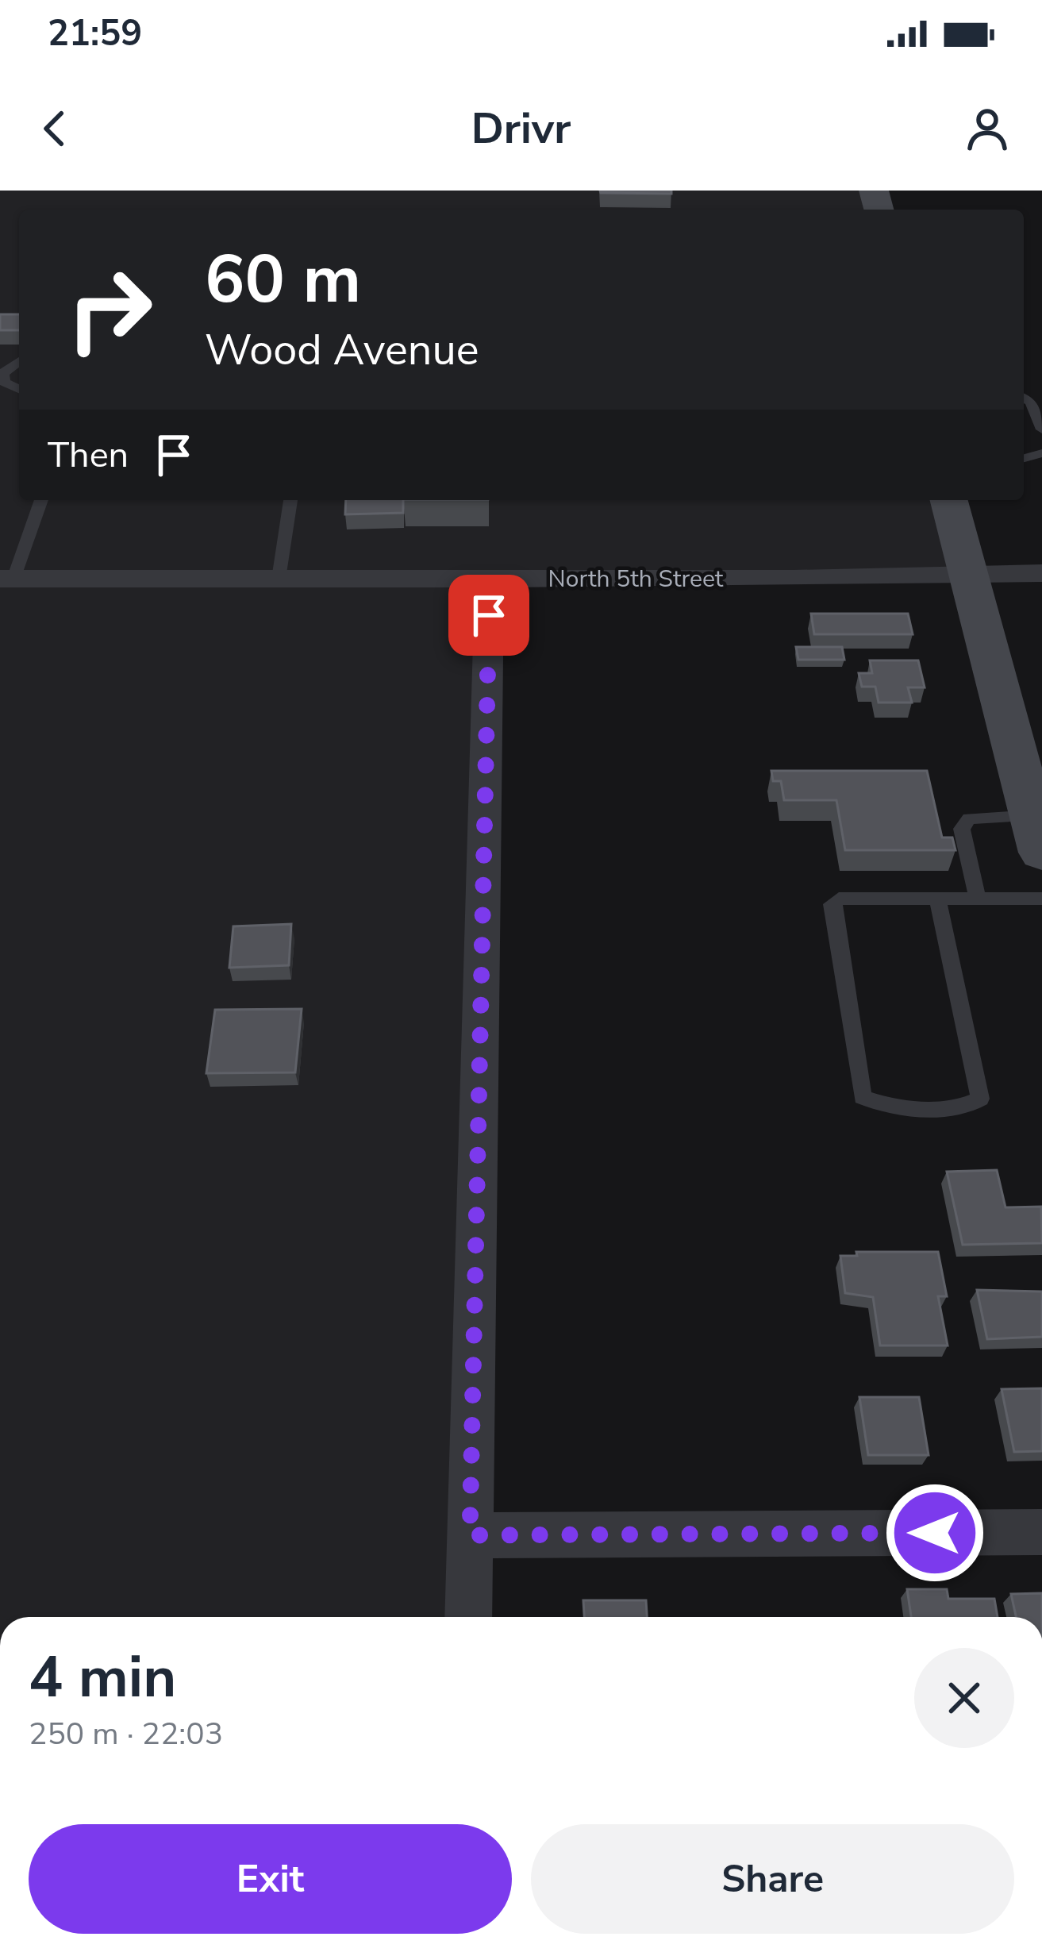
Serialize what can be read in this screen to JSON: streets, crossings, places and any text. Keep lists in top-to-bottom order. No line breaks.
{"streets":{"street":["North 5th Street"]},"page":{"status":"21:59","header":"Drivr","turn":["60 m","Wood Avenue"],"then":"Then","heading":["4 min","250 m · 22:03"],"buttons":["Exit","Share"]}}
